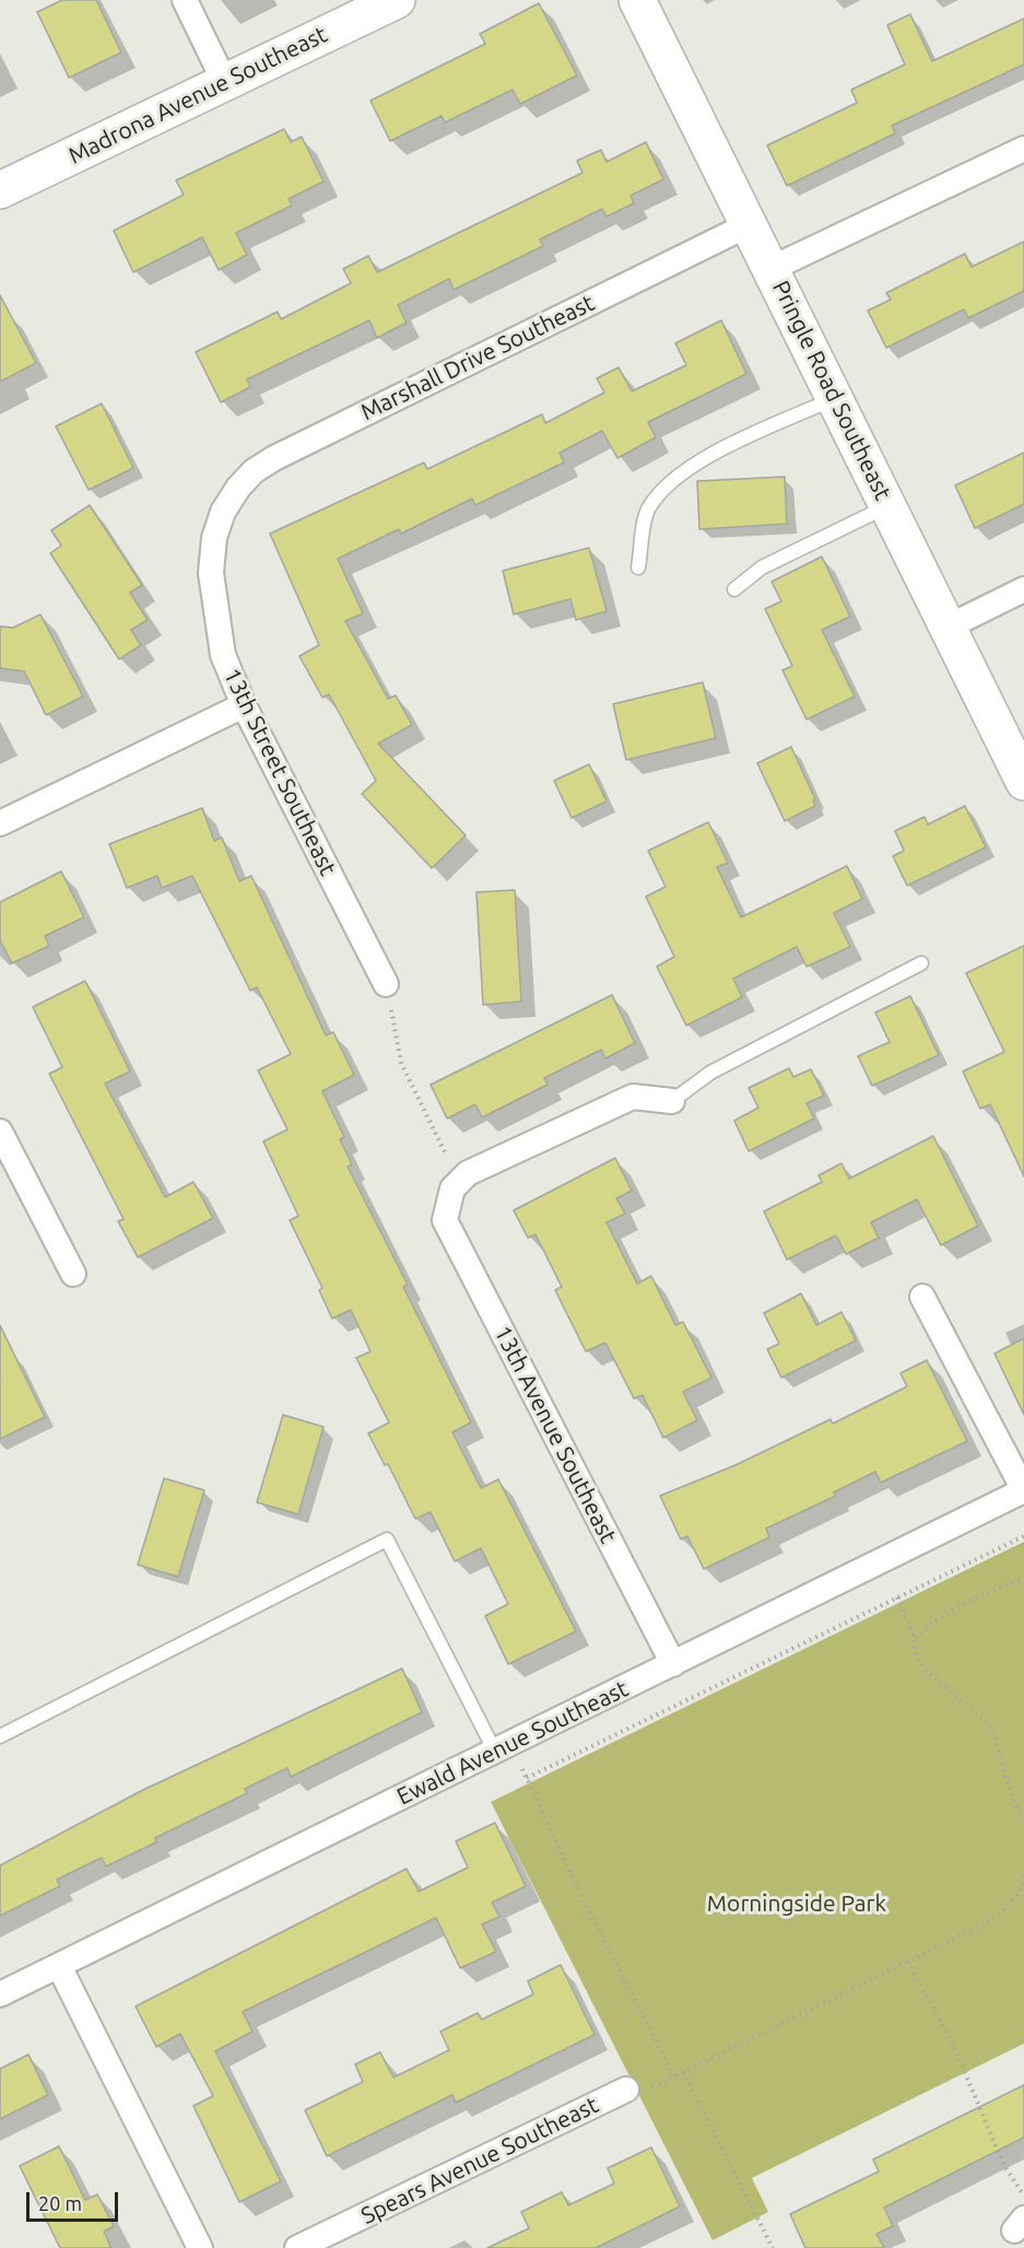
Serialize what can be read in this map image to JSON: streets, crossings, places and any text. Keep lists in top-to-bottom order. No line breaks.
{"streets":{"main road":["Madrona Avenue Southeast","Pringle Road Southeast"],"street":["Marshall Drive Southeast","13th Street Southeast","13th Avenue Southeast","Ewald Avenue Southeast","Spears Avenue Southeast"]},"crossings":[["Marshall Drive Southeast","Pringle Road Southeast"],["Marshall Drive Southeast","13th Street Southeast"],["13th Avenue Southeast","Ewald Avenue Southeast"]],"parks":["Morningside Park"],"scale_bar":"20 m"}
